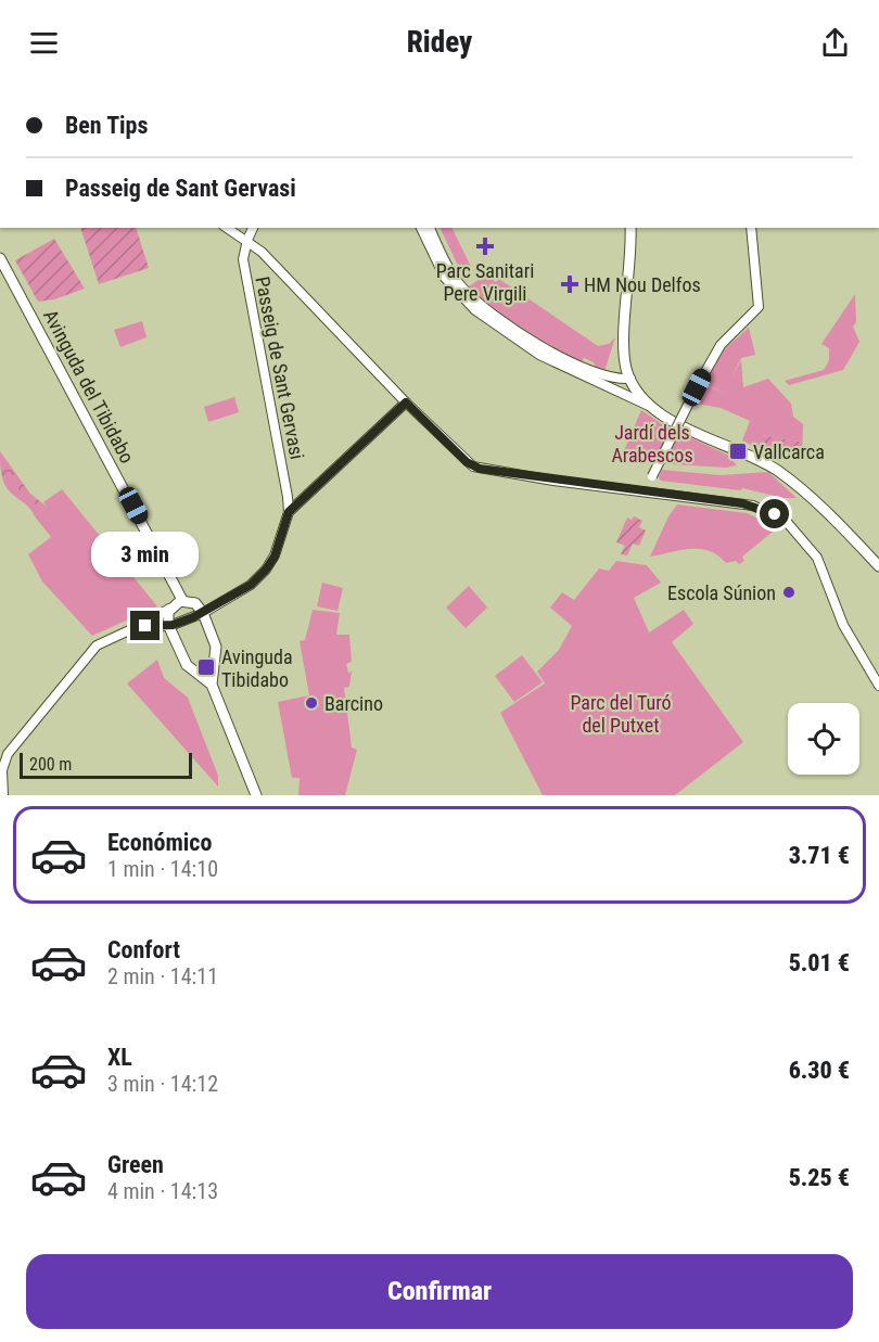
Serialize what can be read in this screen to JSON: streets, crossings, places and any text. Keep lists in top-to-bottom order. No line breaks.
{"streets":{"main road":["Avinguda del Tibidabo"],"street":["Passeig de Sant Gervasi"]},"parks":["Jardí dels Arabescos","Parc del Turó del Putxet"],"places":{"health":["Parc Sanitari Pere Virgili","HM Nou Delfos"],"transit":["Vallcarca","Avinguda Tibidabo"],"other":["Escola Súnion","Barcino"]},"scale_bar":"200 m","page":{"header":"Ridey","banner":["Ben Tips","Passeig de Sant Gervasi"],"bubble":"3 min","scale":"200 m","list":[{"name":"Económico","note":"1 min · 14:10","value":"3.71 €"},{"name":"Confort","note":"2 min · 14:11","value":"5.01 €"},{"name":"XL","note":"3 min · 14:12","value":"6.30 €"},{"name":"Green","note":"4 min · 14:13","value":"5.25 €"}],"buttons":"Confirmar"}}
